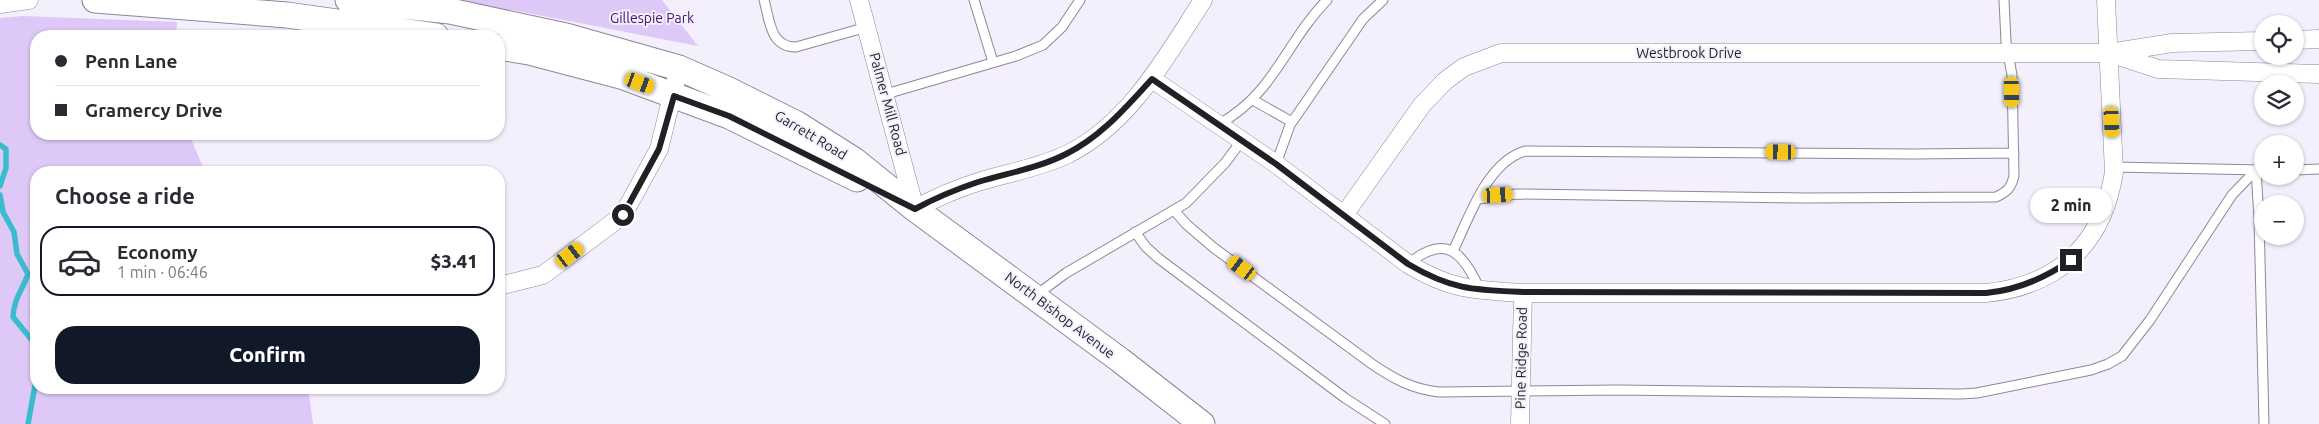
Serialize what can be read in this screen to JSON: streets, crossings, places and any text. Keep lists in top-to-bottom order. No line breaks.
{"streets":{"main road":["Garrett Road","North Bishop Avenue"],"street":["Westbrook Drive","Palmer Mill Road","Pine Ridge Road"]},"crossings":[["Palmer Mill Road","Garrett Road"],["Palmer Mill Road","North Bishop Avenue"],["Garrett Road","North Bishop Avenue"]],"parks":["Gillespie Park"],"page":{"map_buttons":["+","−"],"banner":["Penn Lane","Gramercy Drive"],"heading":"Choose a ride","bubble":"2 min","list":[{"name":"Economy","note":"1 min · 06:46","value":"$3.41"}],"buttons":"Confirm"}}
